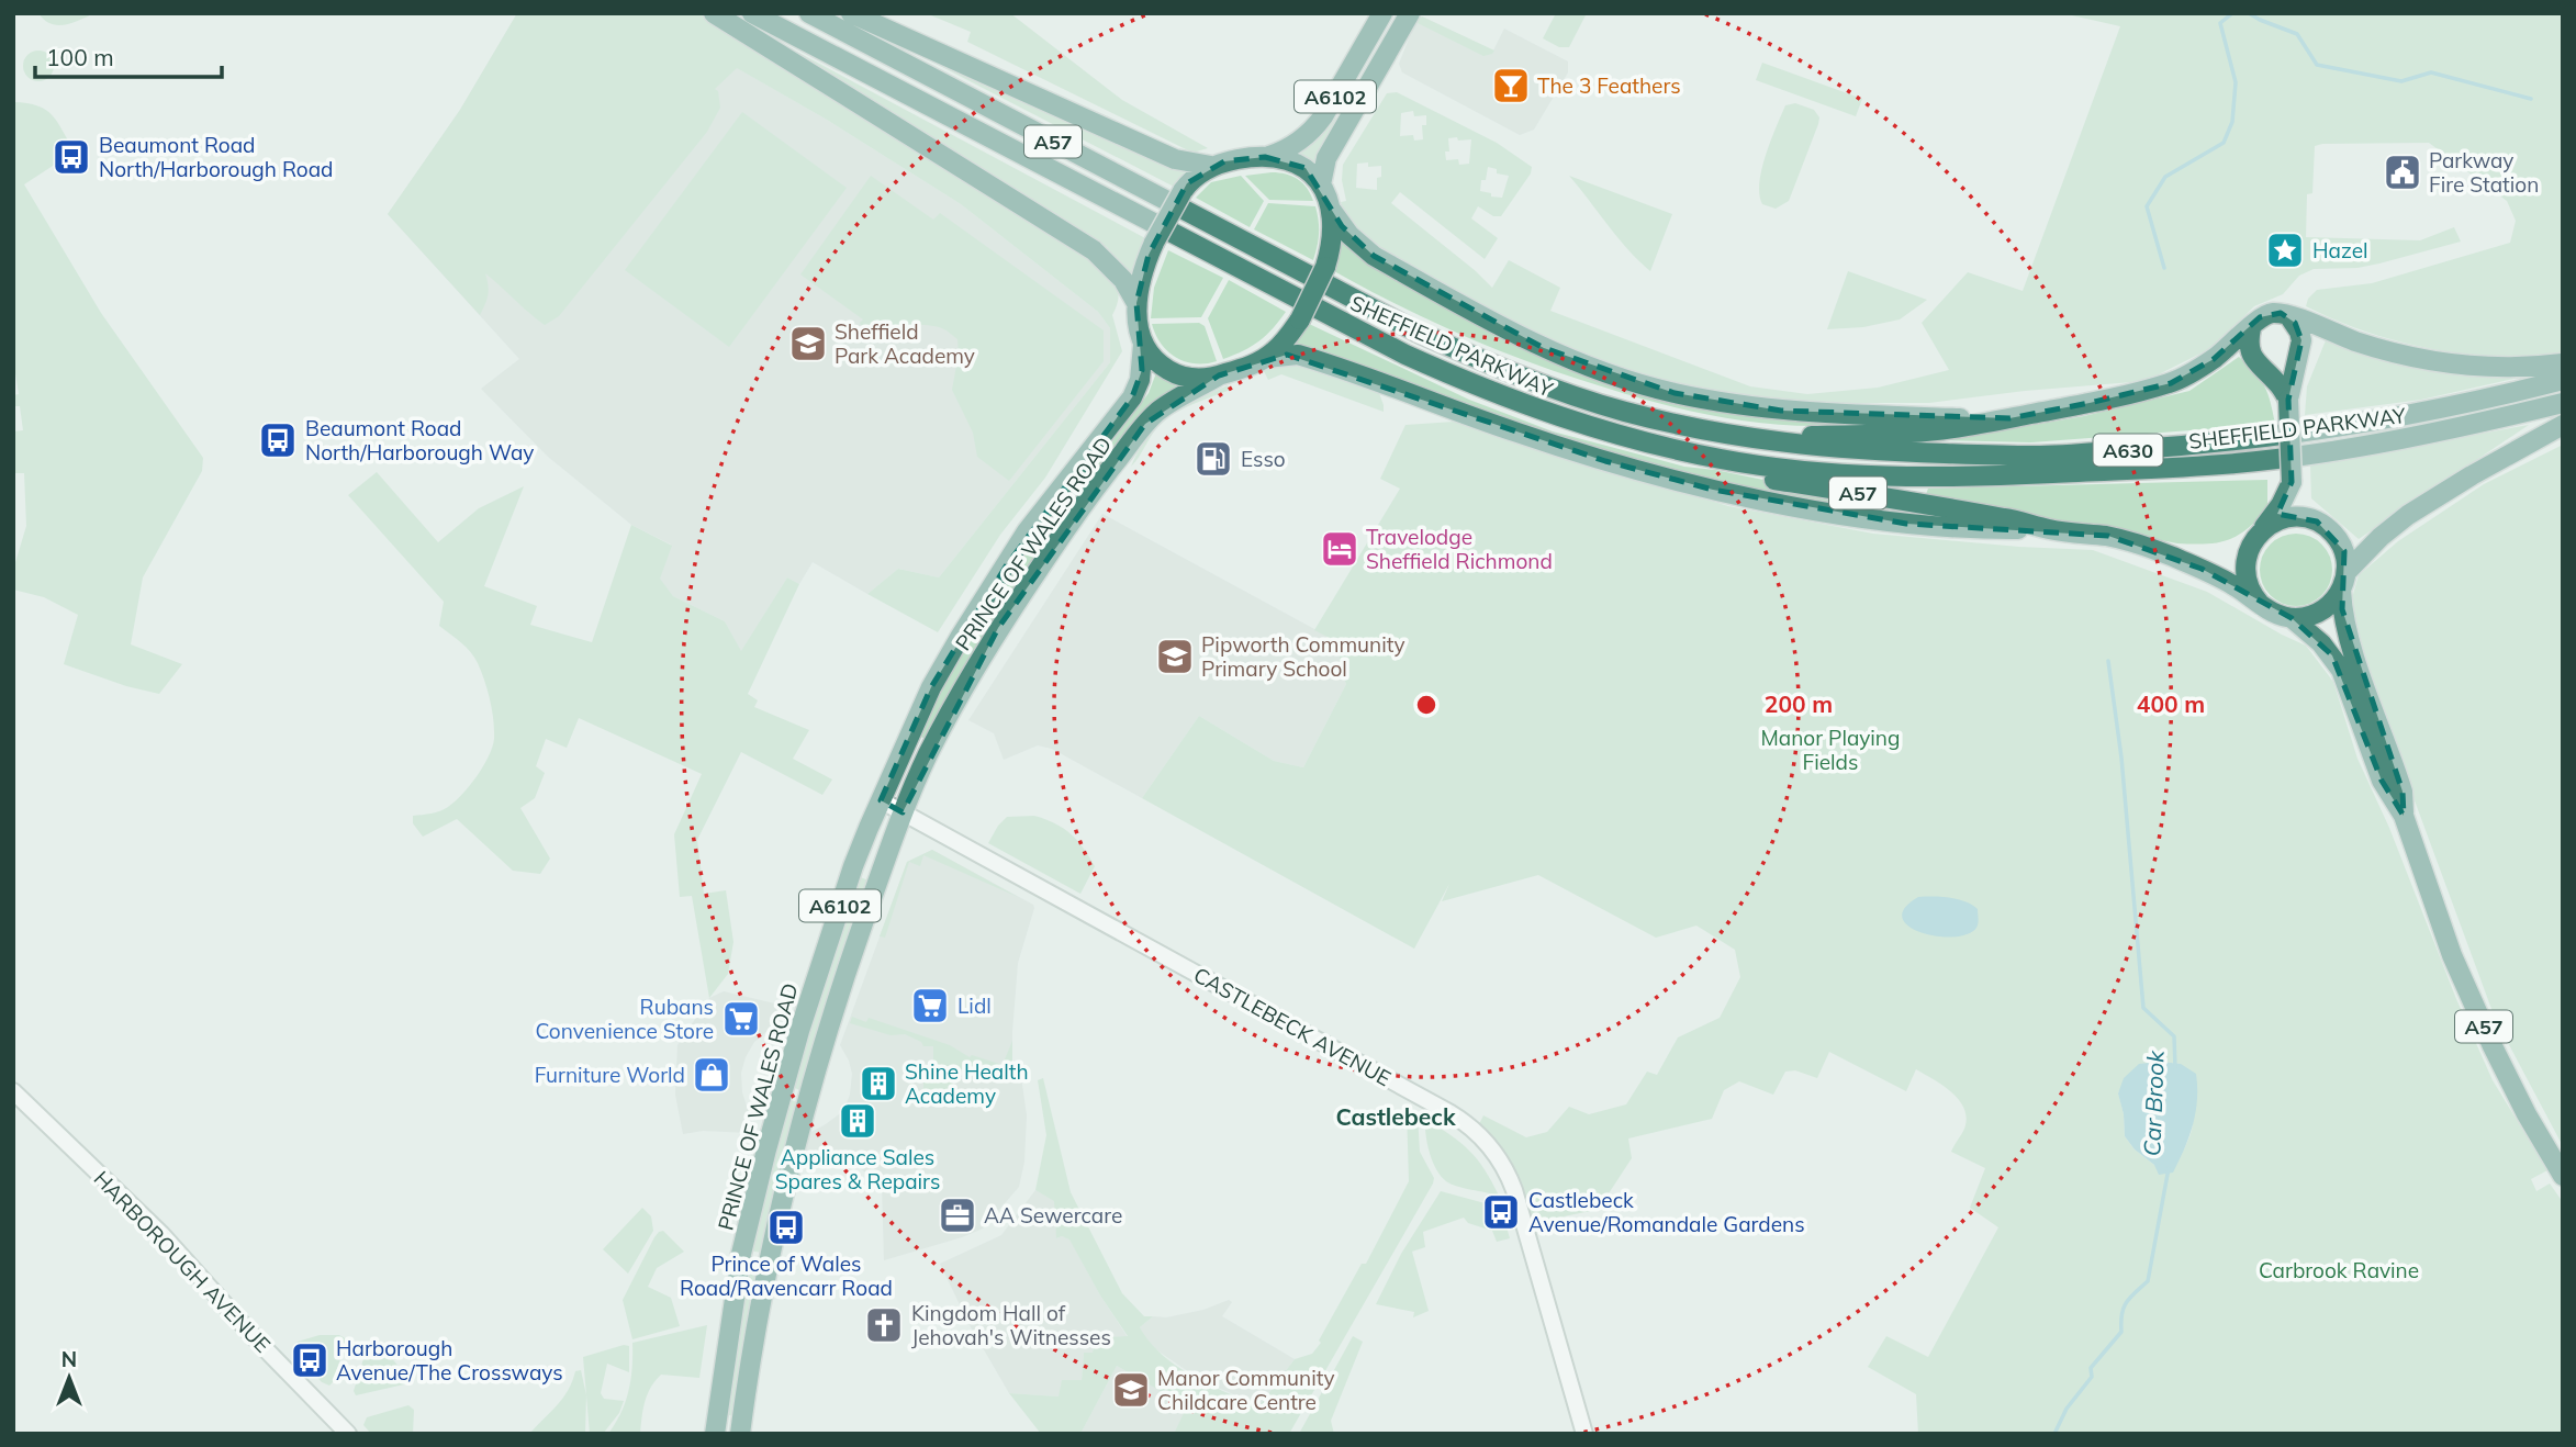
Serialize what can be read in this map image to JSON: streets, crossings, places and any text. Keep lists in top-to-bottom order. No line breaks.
{"streets":{"highway":["A6102","A57","SHEFFIELD PARKWAY","A630","PRINCE OF WALES ROAD"],"street":["CASTLEBECK AVENUE","HARBOROUGH AVENUE"]},"crossings":[["A6102","PRINCE OF WALES ROAD"],["A57","SHEFFIELD PARKWAY"],["PRINCE OF WALES ROAD","CASTLEBECK AVENUE"]],"districts":["Castlebeck"],"water":["Car Brook"],"parks":["Manor Playing Fields","Carbrook Ravine"],"places":{"bar":["The 3 Feathers"],"bus stop":["Beaumont Road North/Harborough Road","Beaumont Road North/Harborough Way","Castlebeck Avenue/Romandale Gardens","Prince of Wales Road/Ravencarr Road","Harborough Avenue/The Crossways"],"public building":["Parkway Fire Station"],"place":["Hazel"],"school or university":["Sheffield Park Academy","Pipworth Community Primary School","Manor Community Childcare Centre"],"fuel station":["Esso"],"hotel":["Travelodge Sheffield Richmond"],"supermarket":["Lidl","Rubans Convenience Store"],"shop":["Furniture World"],"building":["Shine Health Academy","Appliance Sales Spares & Repairs"],"office":["AA Sewercare"],"church":["Kingdom Hall of Jehovah's Witnesses"]},"scale_bar":"100 m","north":"top","rings":["200 m","400 m"]}
